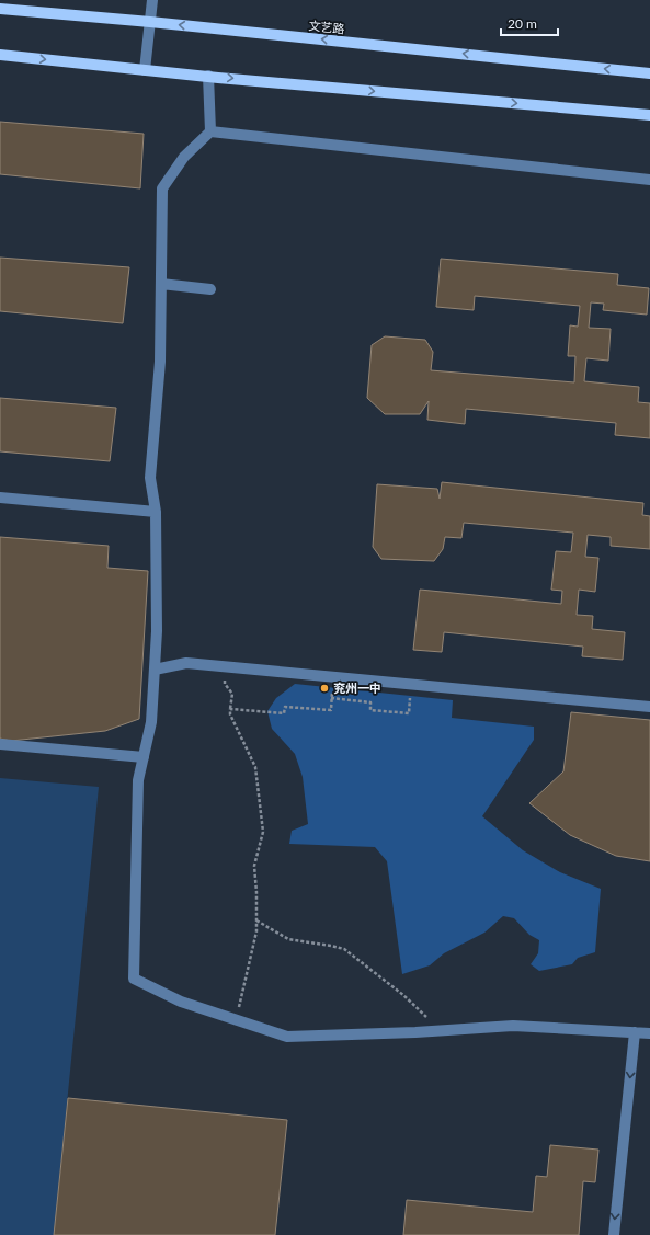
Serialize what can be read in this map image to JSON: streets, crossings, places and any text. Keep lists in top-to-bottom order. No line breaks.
{"streets":{"main road":["文艺路"]},"places":["兖州一中"],"scale_bar":"20 m"}
